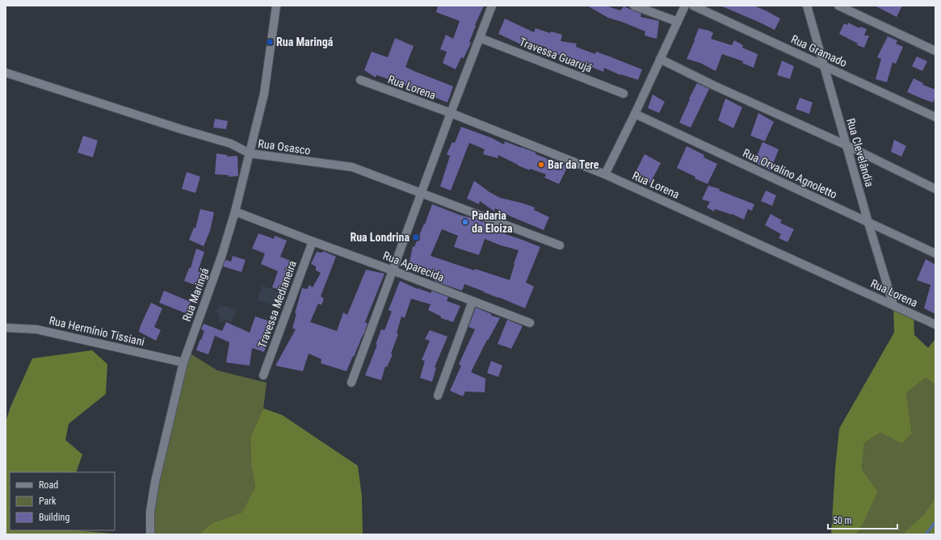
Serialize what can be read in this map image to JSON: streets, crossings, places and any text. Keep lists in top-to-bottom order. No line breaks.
{"streets":{"street":["Rua Gramado","Travessa Guarujá","Rua Lorena","Rua Osasco","Rua Clevelândia","Rua Orvalino Agnoletto","Rua Aparecida","Rua Maringá","Travessa Medianeira","Rua Hermínio Tissiani"]},"crossings":[["Rua Gramado","Rua Clevelândia"],["Rua Lorena","Rua Clevelândia"],["Rua Osasco","Rua Maringá"],["Rua Clevelândia","Rua Orvalino Agnoletto"],["Rua Aparecida","Rua Maringá"],["Rua Aparecida","Travessa Medianeira"],["Rua Maringá","Rua Hermínio Tissiani"]],"places":{"transit":["Rua Maringá","Rua Londrina"],"other":["Bar da Tere","Padaria da Eloiza"]},"legend":["Road","Park","Building"],"scale_bar":"50 m"}
